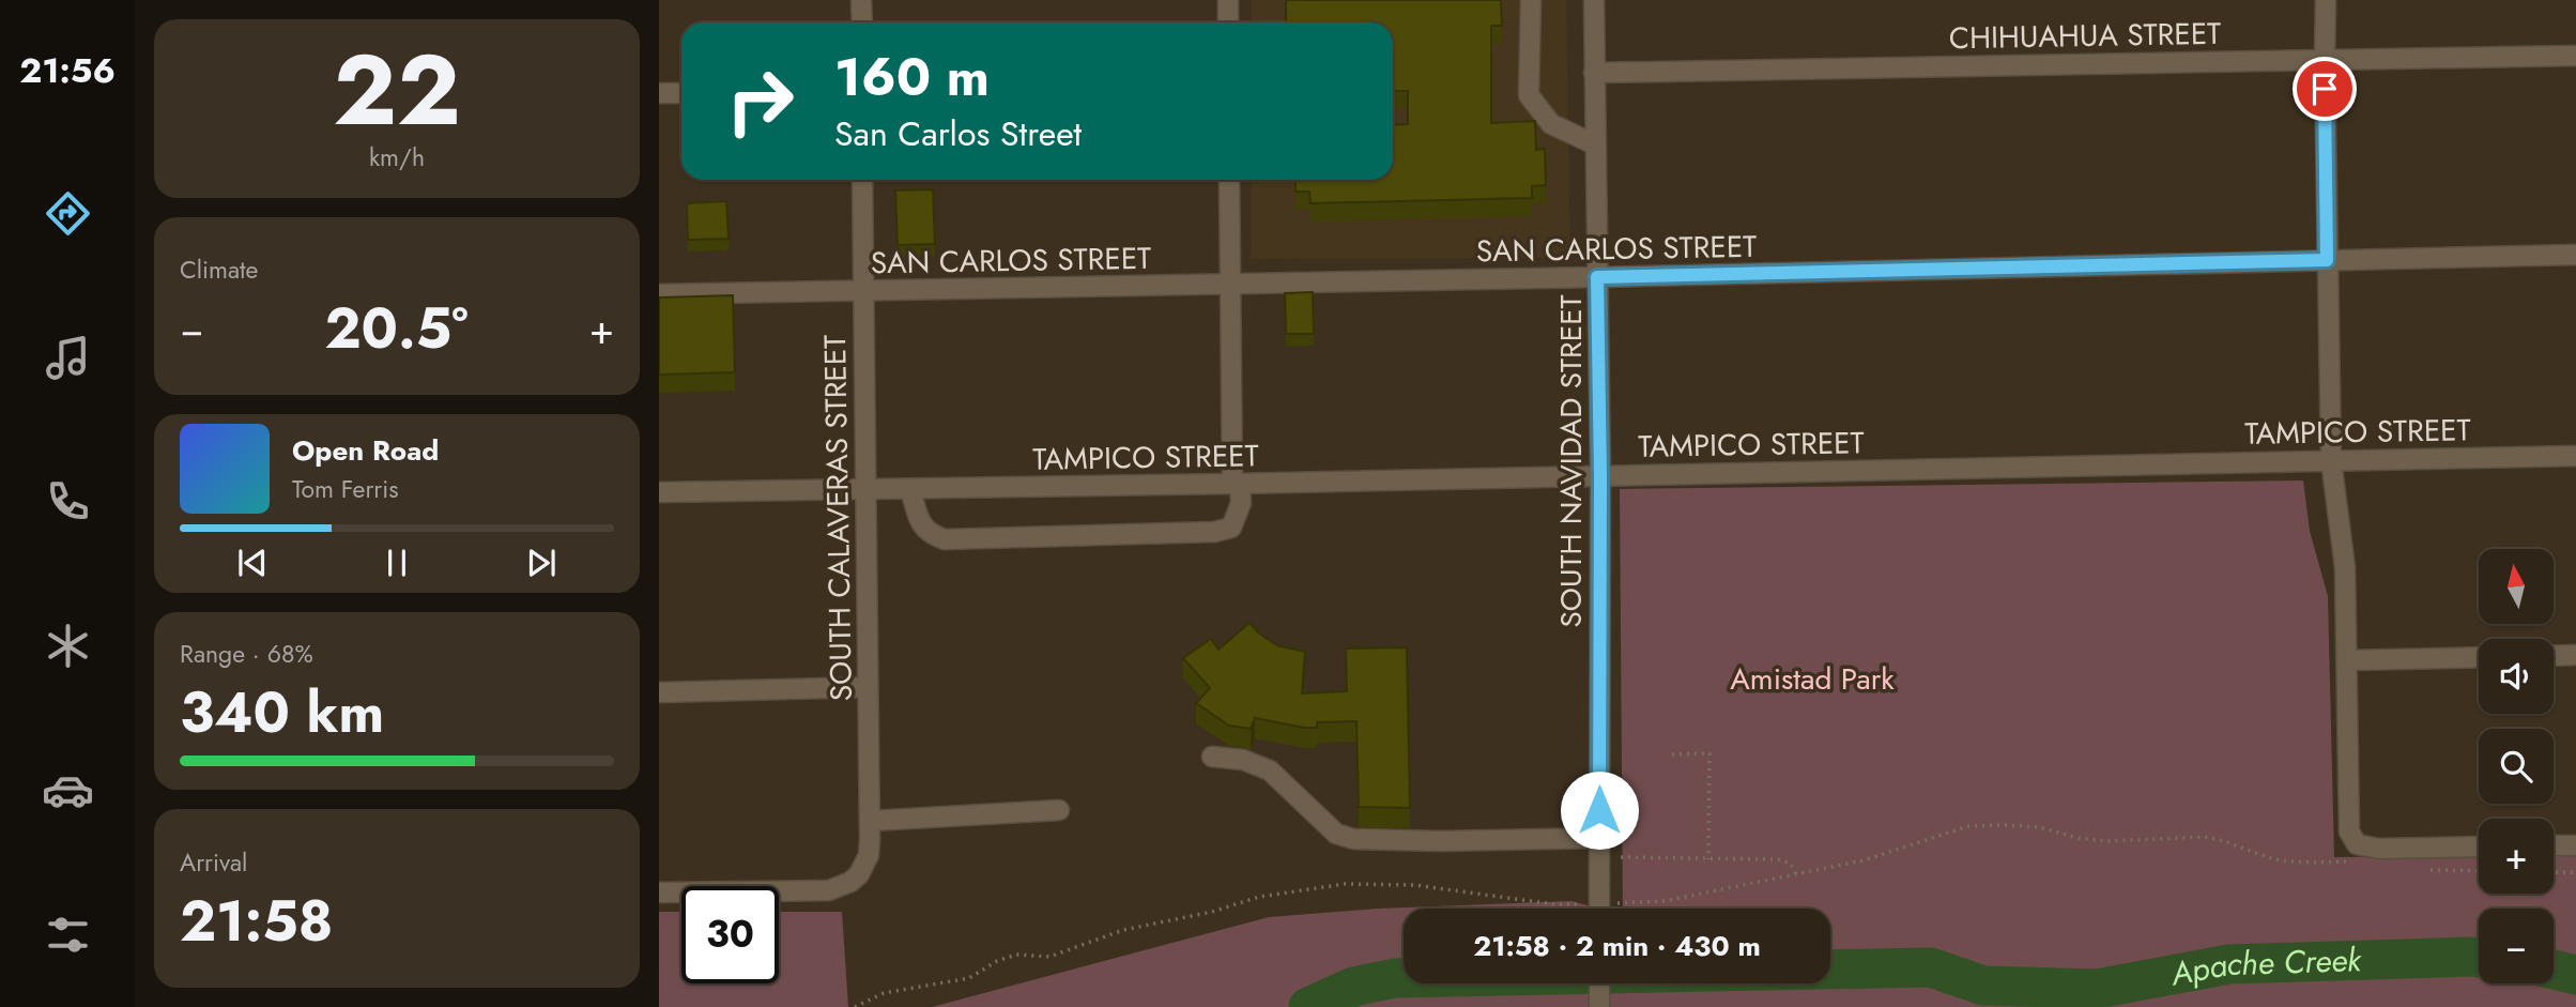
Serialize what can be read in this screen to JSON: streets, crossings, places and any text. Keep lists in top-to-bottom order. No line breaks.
{"streets":{"street":["CHIHUAHUA STREET","SAN CARLOS STREET","TAMPICO STREET","SOUTH NAVIDAD STREET","SOUTH CALAVERAS STREET"]},"crossings":[["CHIHUAHUA STREET","SOUTH NAVIDAD STREET"],["SAN CARLOS STREET","SOUTH NAVIDAD STREET"],["SAN CARLOS STREET","SOUTH CALAVERAS STREET"],["TAMPICO STREET","SOUTH NAVIDAD STREET"],["TAMPICO STREET","SOUTH CALAVERAS STREET"]],"water":["Apache Creek"],"parks":["Amistad Park"],"north":"top","page":{"tabs":"21:56","tile":[["22","km/h"],"Climate",["Range · 68%","340 km"],["Arrival","21:58"]],"turn":["160 m","San Carlos Street"],"heat":["−","20.5°","+"],"song":["Open Road","Tom Ferris"],"map_buttons":["+","−"],"limit":"30","trip":"21:58 · 2 min · 430 m"}}
